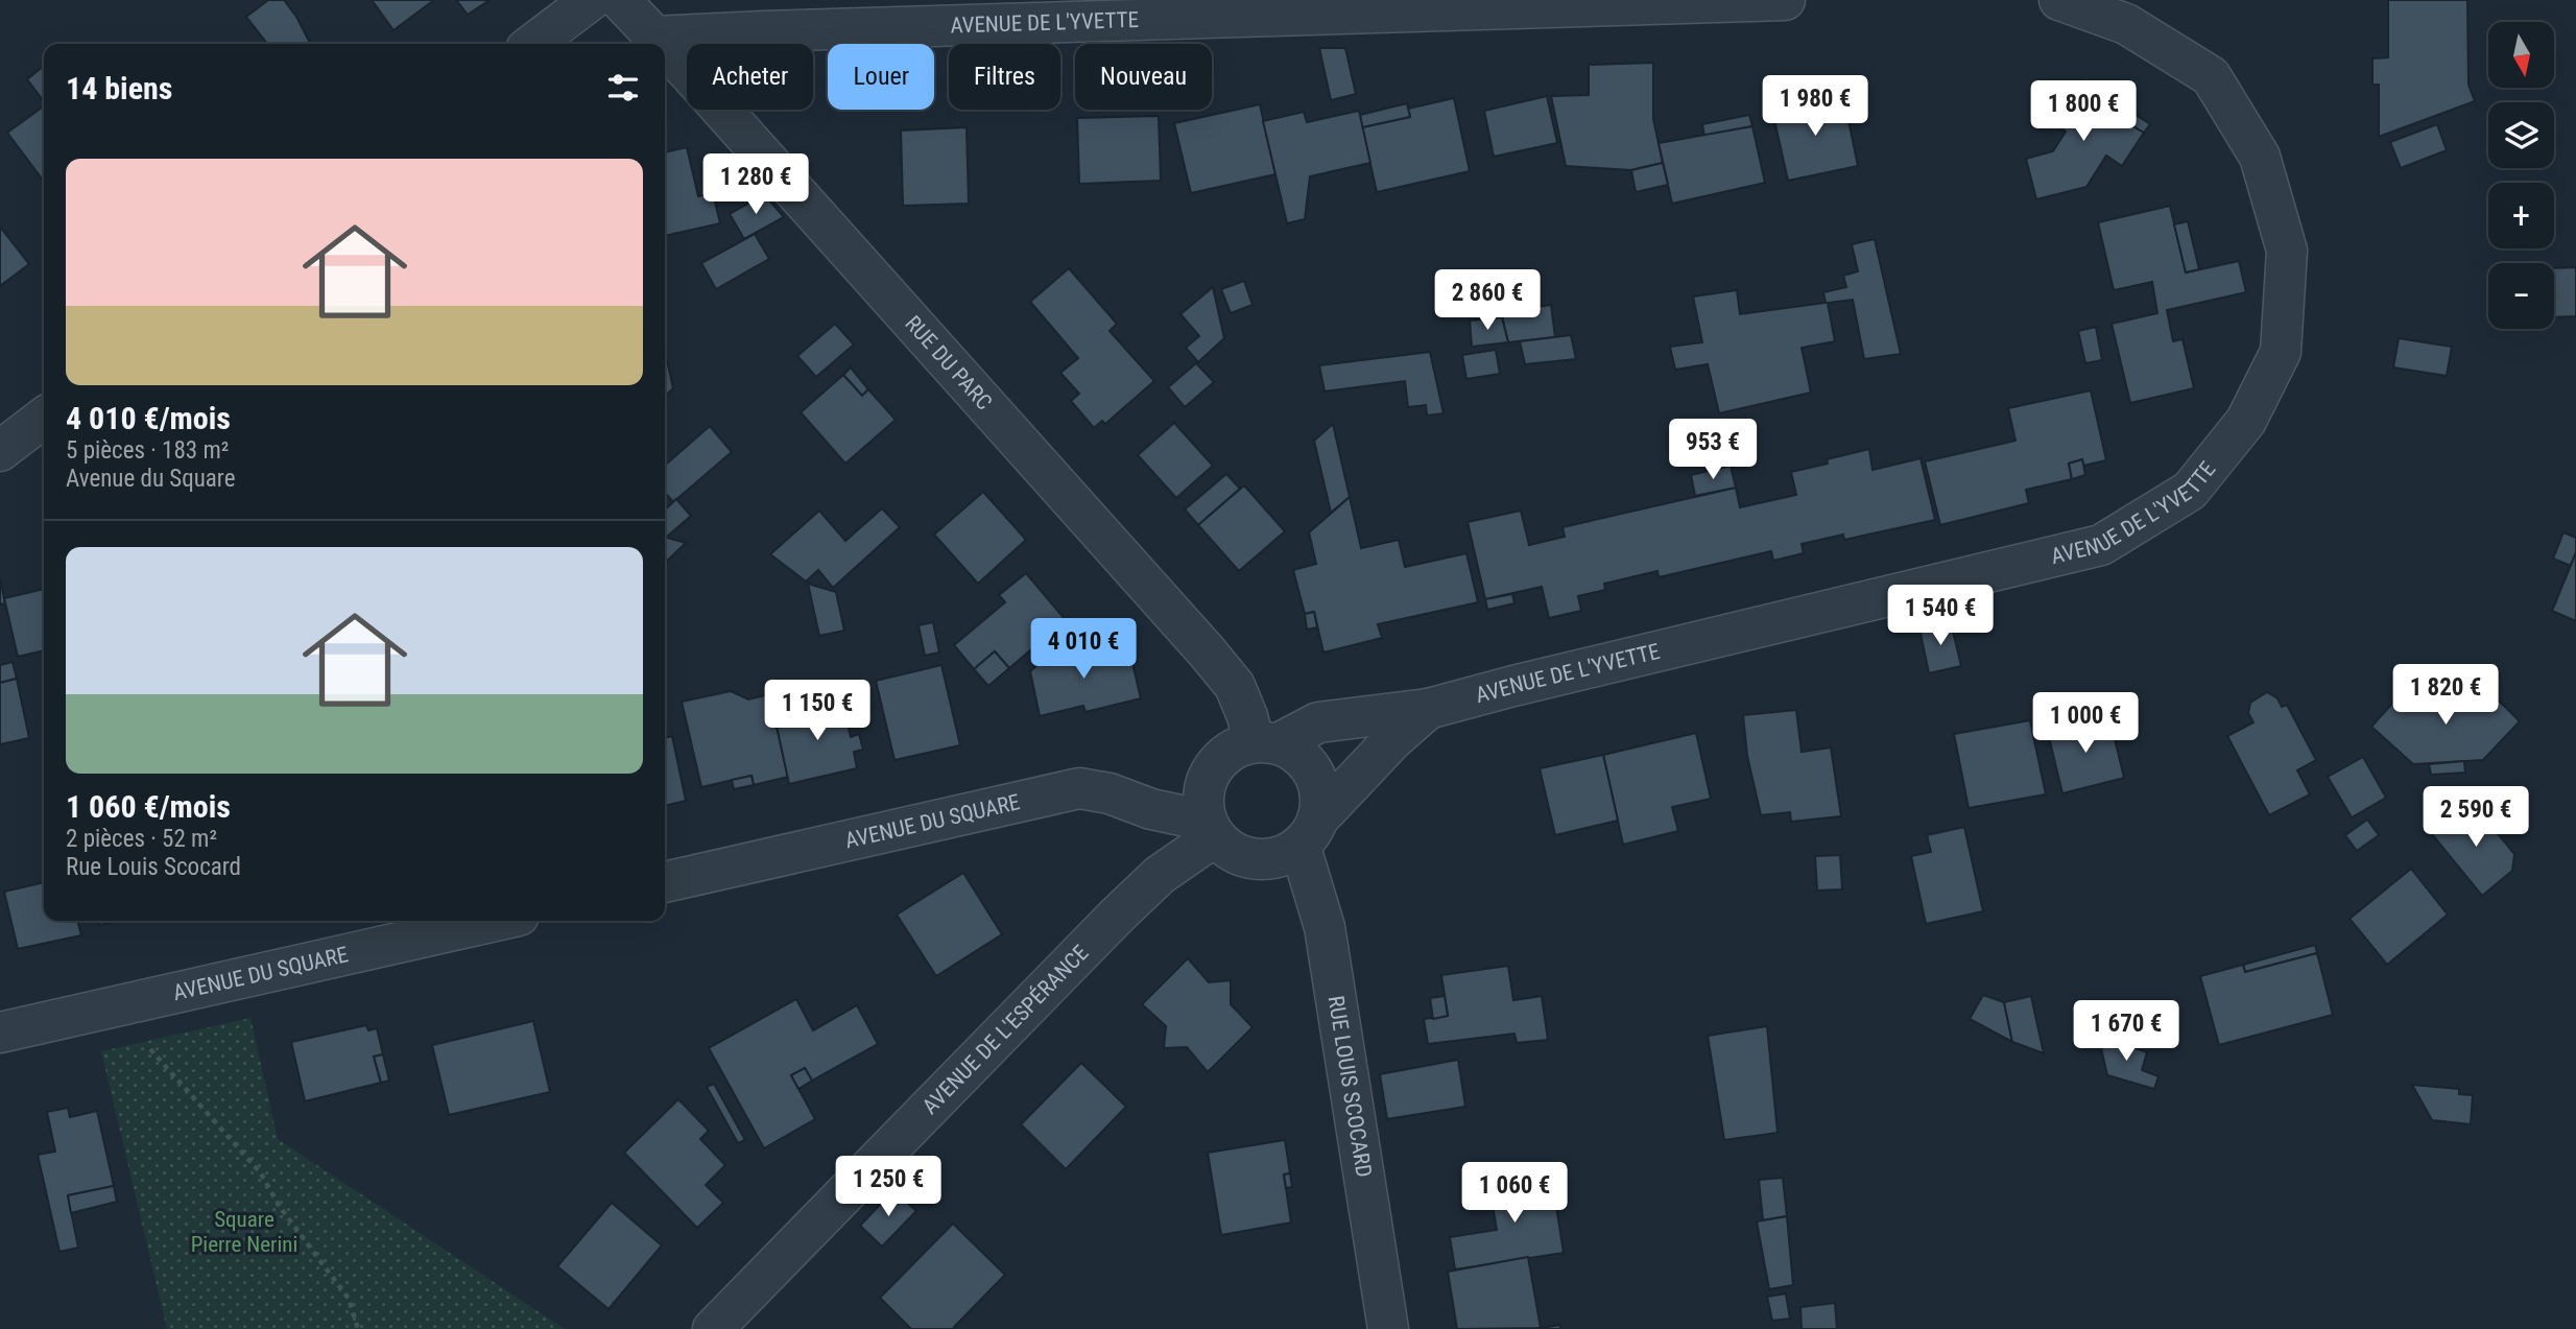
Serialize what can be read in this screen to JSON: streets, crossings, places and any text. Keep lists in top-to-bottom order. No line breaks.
{"streets":{"street":["AVENUE DE L'YVETTE","RUE DU PARC","AVENUE DU SQUARE","AVENUE DE L'ESPÉRANCE","RUE LOUIS SCOCARD"]},"crossings":[["AVENUE DE L'YVETTE","RUE DU PARC"],["AVENUE DE L'YVETTE","AVENUE DU SQUARE"],["AVENUE DE L'YVETTE","AVENUE DE L'ESPÉRANCE"],["AVENUE DE L'YVETTE","RUE LOUIS SCOCARD"],["RUE DU PARC","AVENUE DU SQUARE"],["RUE DU PARC","AVENUE DE L'ESPÉRANCE"],["RUE DU PARC","RUE LOUIS SCOCARD"],["AVENUE DU SQUARE","AVENUE DE L'ESPÉRANCE"],["AVENUE DU SQUARE","RUE LOUIS SCOCARD"],["AVENUE DE L'ESPÉRANCE","RUE LOUIS SCOCARD"]],"parks":["Square Pierre Nerini"],"north":"bottom","page":{"map_buttons":["+","−"],"chip":["Acheter","Louer","Filtres","Nouveau"],"heading":"14 biens","price":["1 980 €","1 800 €","1 280 €","2 860 €","953 €","1 540 €","4 010 €","1 820 €","1 150 €","1 000 €","2 590 €","1 670 €","1 250 €","1 060 €"],"list":[{"name":"4 010 €/mois","note":"5 pièces · 183 m² · Avenue du Square"},{"name":"1 060 €/mois","note":"2 pièces · 52 m² · Rue Louis Scocard"}]}}
